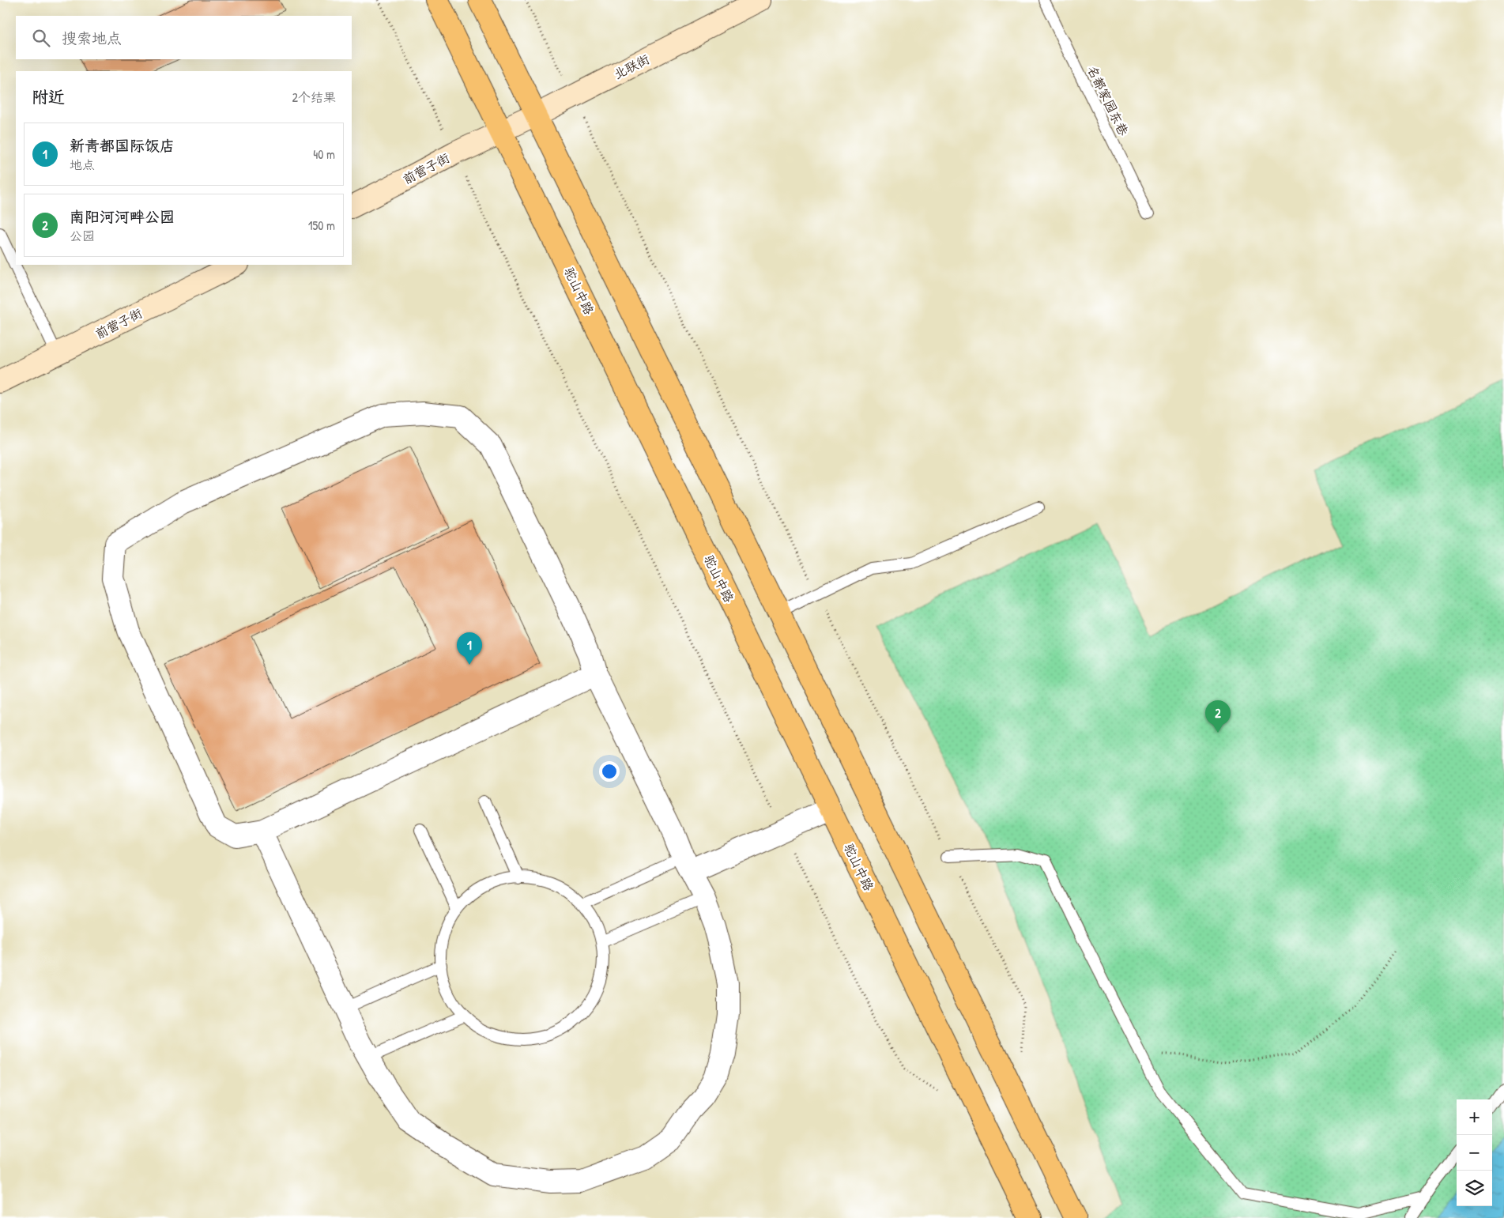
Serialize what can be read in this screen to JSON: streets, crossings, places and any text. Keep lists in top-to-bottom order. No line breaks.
{"streets":{"main road":["驼山中路"],"street":["北联街","前营子街"],"lane":["名都家园东巷"]},"crossings":[["北联街","前营子街"],["北联街","驼山中路"],["前营子街","驼山中路"]],"page":{"search":"搜索地点","heading":["附近","2个结果"],"list":[{"mark":"1","name":"新青都国际饭店","note":"地点","value":"40 m"},{"mark":"2","name":"南阳河河畔公园","note":"公园","value":"150 m"}],"pins":["1","2"],"map_buttons":["+","−"]}}
